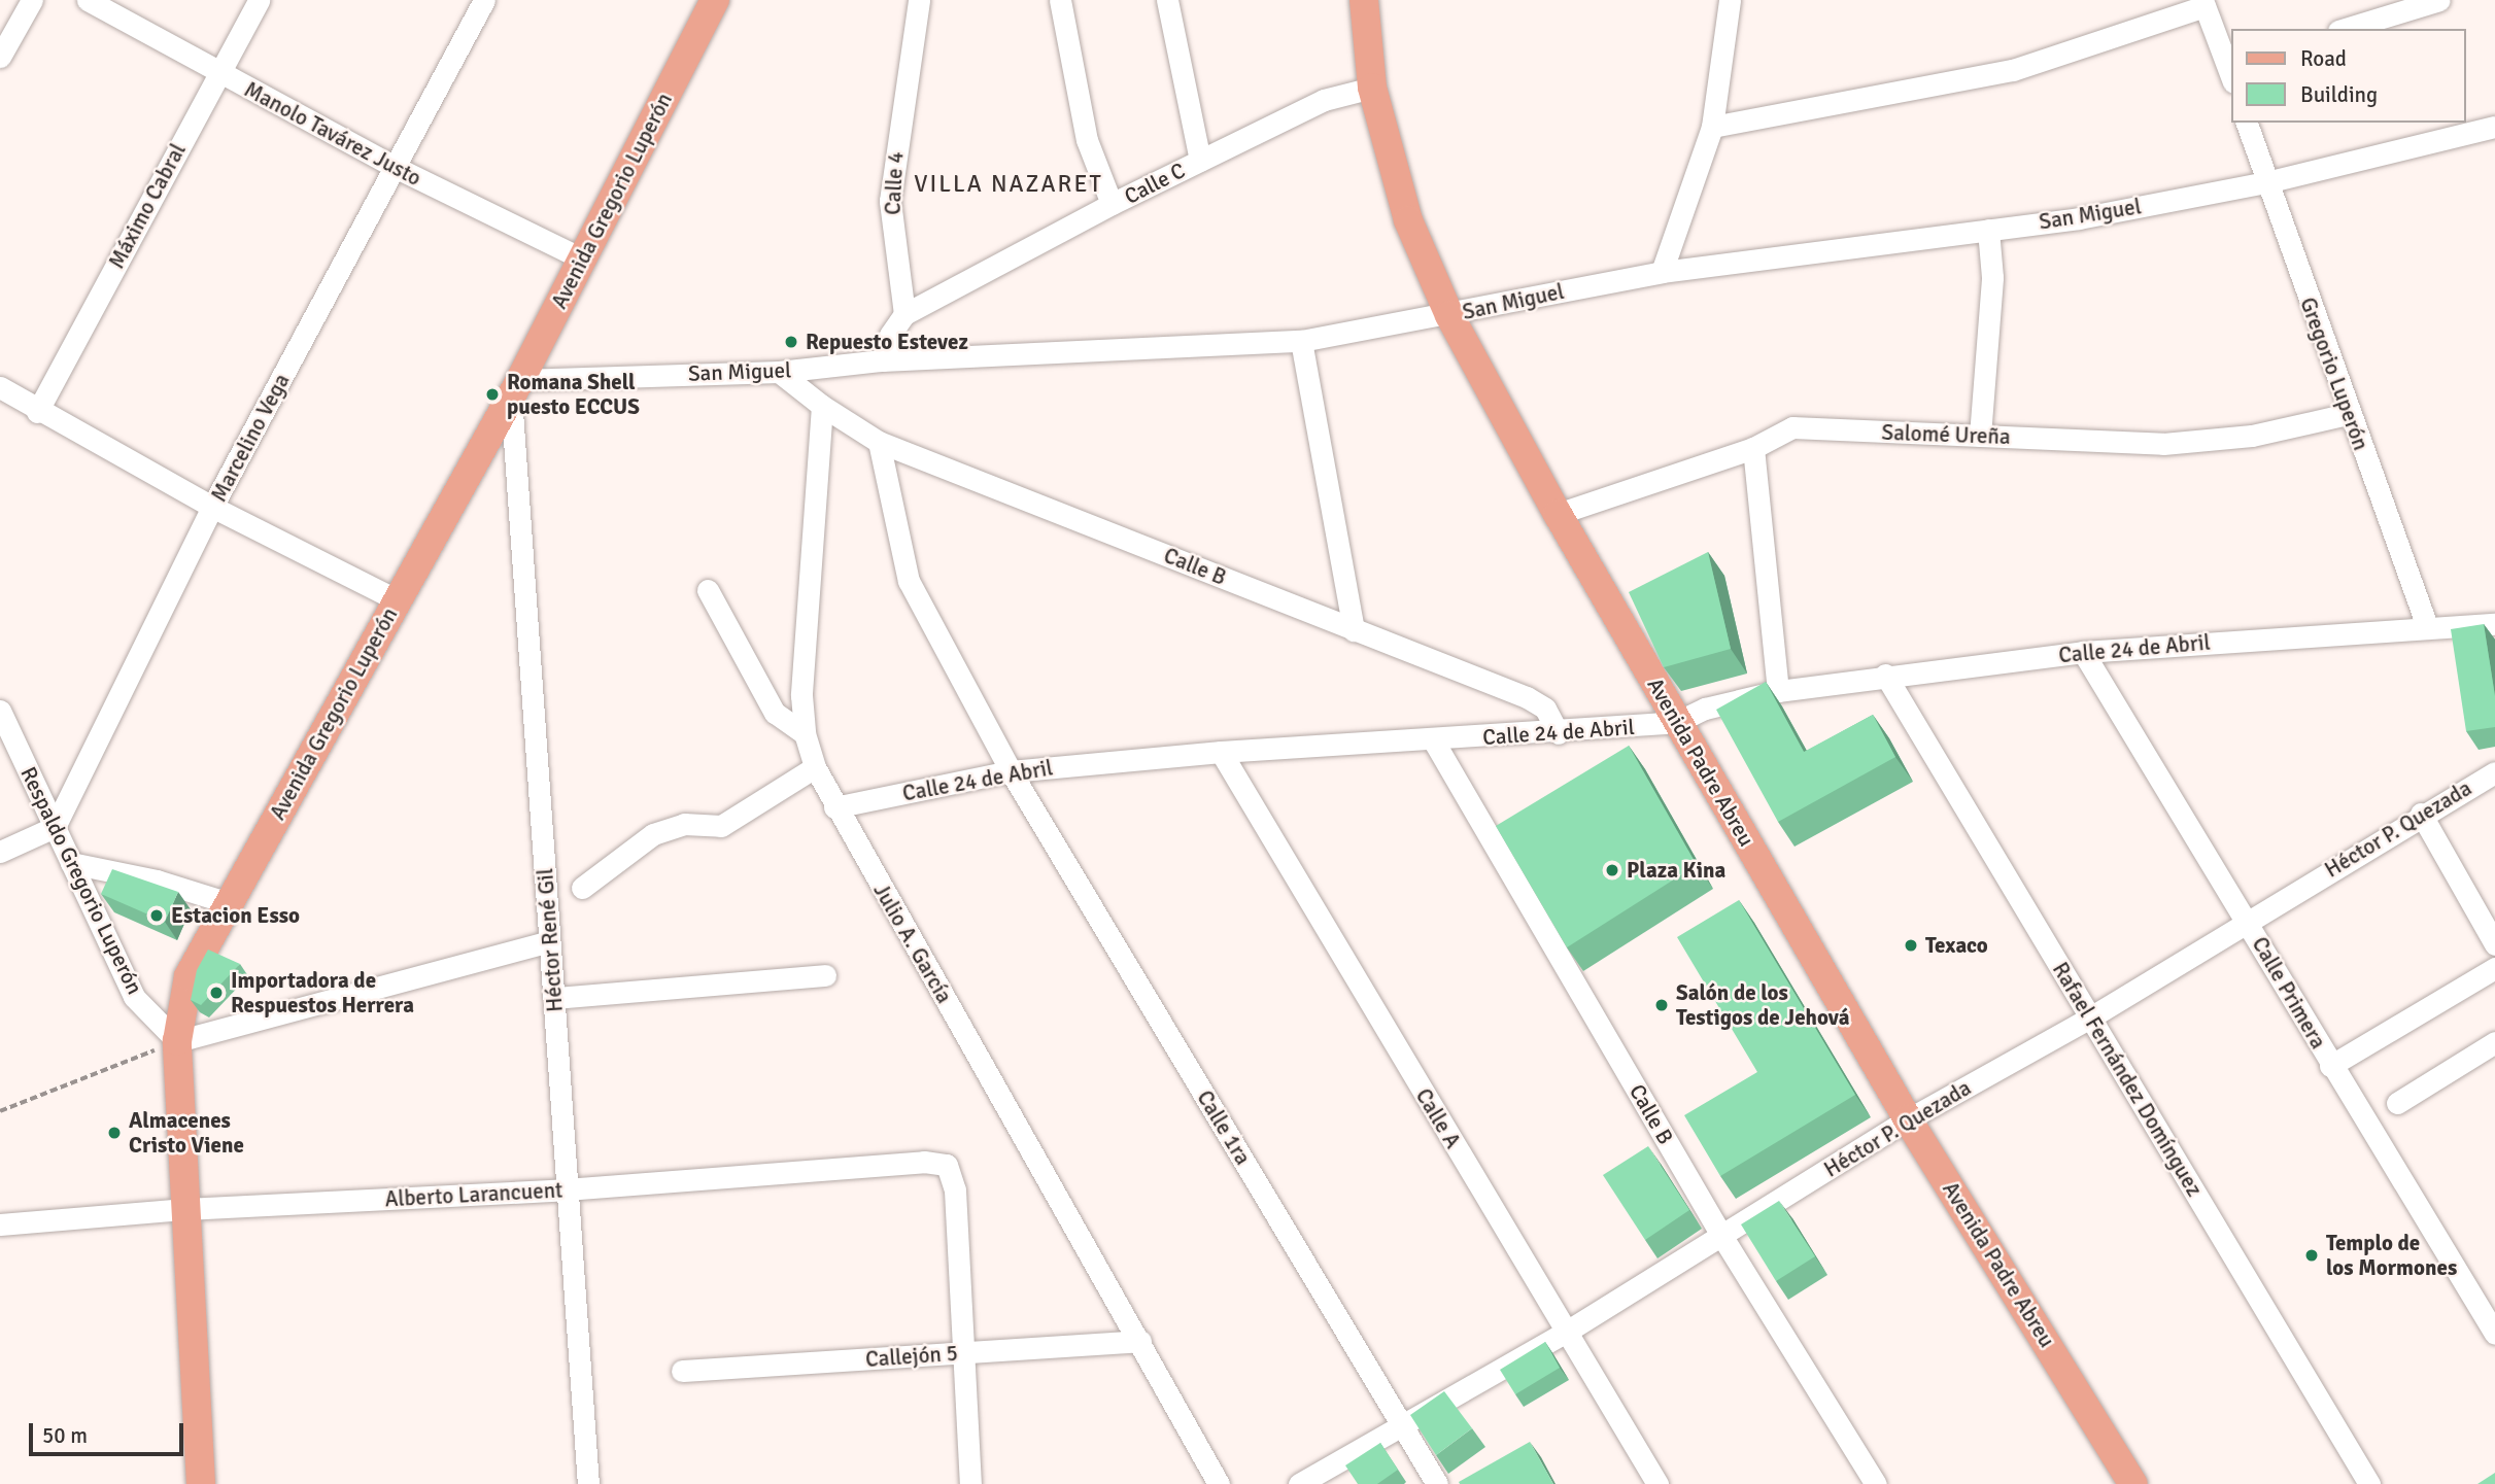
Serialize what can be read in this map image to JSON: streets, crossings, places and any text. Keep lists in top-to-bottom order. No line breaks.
{"streets":{"main road":["Avenida Gregorio Luperón","Avenida Padre Abreu"],"street":["Manolo Tavárez Justo","Calle 4","Calle C","Máximo Cabral","San Miguel","Gregorio Luperón","Salomé Ureña","Marcelino Vega","Calle B","Calle 24 de Abril","Héctor P. Quezada","Respaldo Gregorio Luperón","Héctor René Gil","Julio A. García","Calle Primera","Rafael Fernández Domínguez","Calle A","Calle 1ra","Alberto Larancuent","Callejón 5"]},"crossings":[["Manolo Tavárez Justo","Avenida Gregorio Luperón"],["Manolo Tavárez Justo","Máximo Cabral"],["Manolo Tavárez Justo","Marcelino Vega"],["Calle 4","Calle C"],["Calle C","Avenida Padre Abreu"],["Avenida Gregorio Luperón","San Miguel"],["Avenida Gregorio Luperón","Respaldo Gregorio Luperón"],["Avenida Gregorio Luperón","Héctor René Gil"],["Avenida Gregorio Luperón","Alberto Larancuent"],["San Miguel","Gregorio Luperón"],["San Miguel","Avenida Padre Abreu"],["San Miguel","Héctor René Gil"],["Gregorio Luperón","Salomé Ureña"],["Gregorio Luperón","Calle 24 de Abril"],["Salomé Ureña","Avenida Padre Abreu"],["Marcelino Vega","Respaldo Gregorio Luperón"],["Calle B","Calle 24 de Abril"],["Calle B","Héctor P. Quezada"],["Calle B","Julio A. García"],["Calle B","Calle 1ra"],["Calle 24 de Abril","Avenida Padre Abreu"],["Calle 24 de Abril","Julio A. García"],["Calle 24 de Abril","Calle Primera"],["Calle 24 de Abril","Rafael Fernández Domínguez"],["Calle 24 de Abril","Calle A"],["Calle 24 de Abril","Calle 1ra"],["Avenida Padre Abreu","Héctor P. Quezada"],["Héctor P. Quezada","Calle Primera"],["Héctor P. Quezada","Rafael Fernández Domínguez"],["Héctor P. Quezada","Calle A"],["Héctor P. Quezada","Calle 1ra"],["Héctor René Gil","Alberto Larancuent"],["Julio A. García","Callejón 5"],["Alberto Larancuent","Callejón 5"]],"districts":["VILLA NAZARET"],"places":["Repuesto Estevez","Romana Shell puesto ECCUS","Plaza Kina","Estacion Esso","Texaco","Importadora de Respuestos Herrera","Salón de los Testigos de Jehová","Almacenes Cristo Viene","Templo de los Mormones"],"legend":["Road","Building"],"scale_bar":"50 m"}
